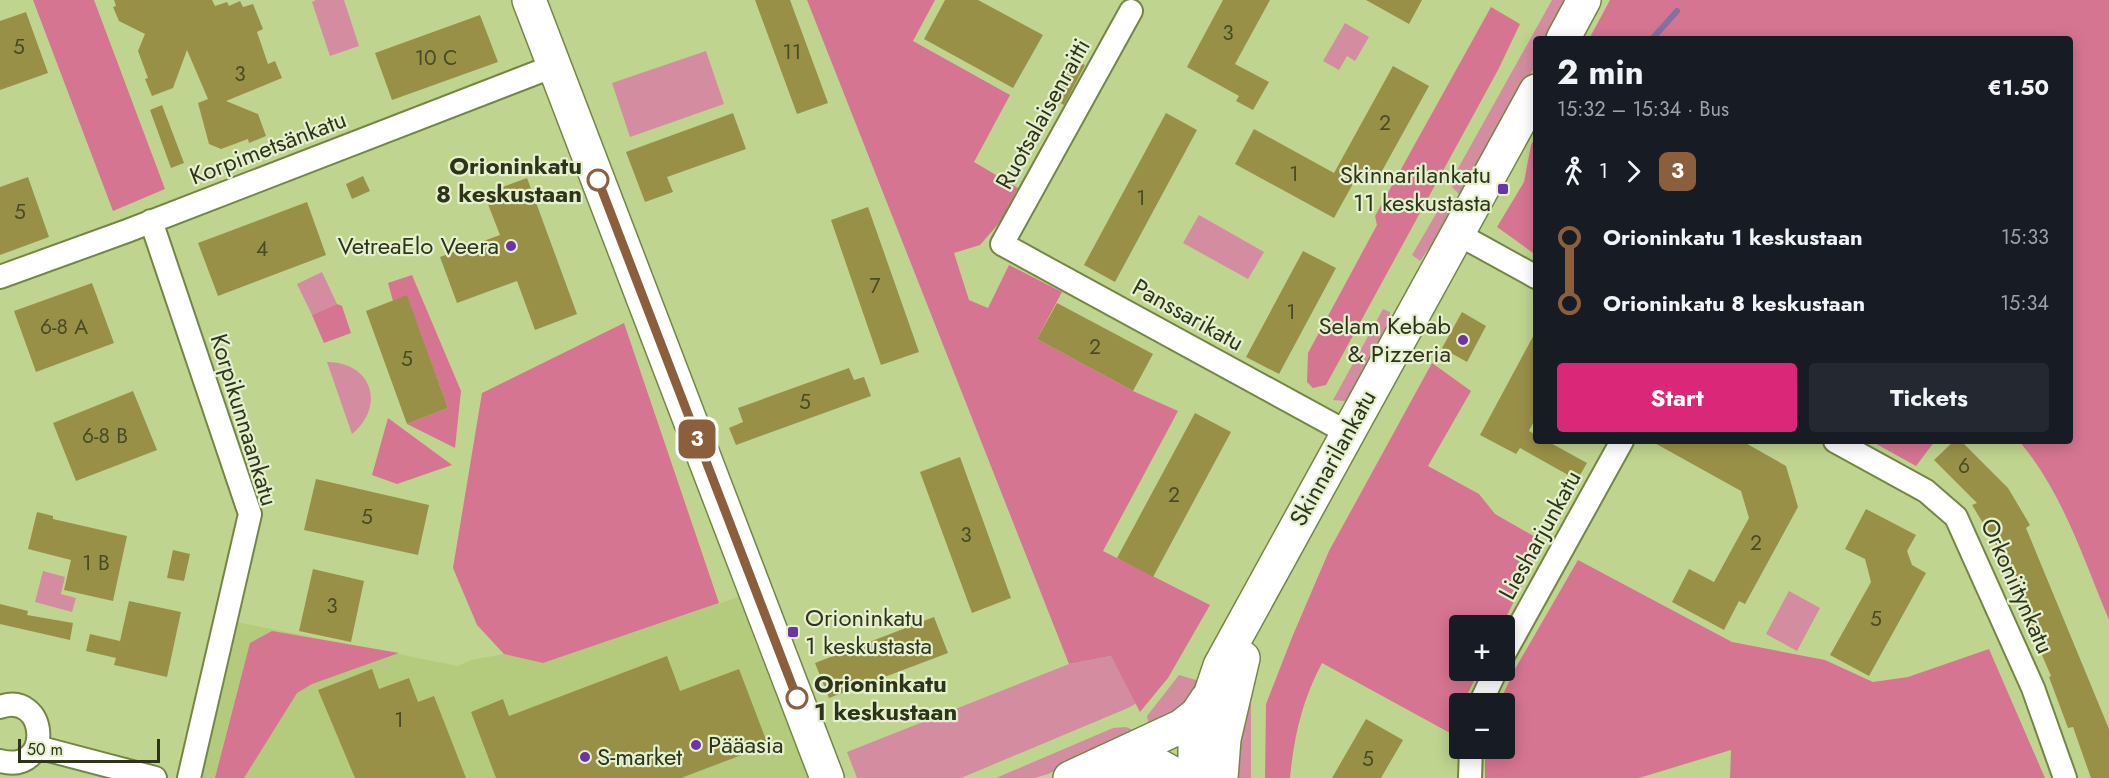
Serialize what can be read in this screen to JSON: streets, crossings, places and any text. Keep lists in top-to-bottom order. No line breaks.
{"streets":{"main road":["Skinnarilankatu"],"street":["Ruotsalaisenraitti","Korpimetsänkatu","Panssarikatu","Korpikunnaankatu","Liesharjunkatu","Orkoniitynkatu"]},"crossings":[["Ruotsalaisenraitti","Panssarikatu"],["Korpimetsänkatu","Korpikunnaankatu"],["Panssarikatu","Skinnarilankatu"]],"places":{"other":["Orioninkatu 8 keskustaan","VetreaElo Veera","Selam Kebab & Pizzeria","Orioninkatu 1 keskustaan","Pääasia","S-market"],"transit":["Skinnarilankatu 11 keskustasta","Orioninkatu 1 keskustasta"]},"lines":["bus line 3"],"house_numbers":["3","5","11","10 C","3","2","1","1","5","4","7","1","6-8 A","2","5","5","6-8 B","6","2","5","3","2","1 B","3","5","1","5"],"scale_bar":"50 m","page":{"on_map":"3","heading":["2 min","15:32 – 15:34 · Bus","€1.50"],"legs":["1","3"],"list":[{"name":"Orioninkatu 1 keskustaan","value":"15:33"},{"name":"Orioninkatu 8 keskustaan","value":"15:34"}],"buttons":["Start","Tickets"],"map_buttons":["+","−"],"scale":"50 m"}}
